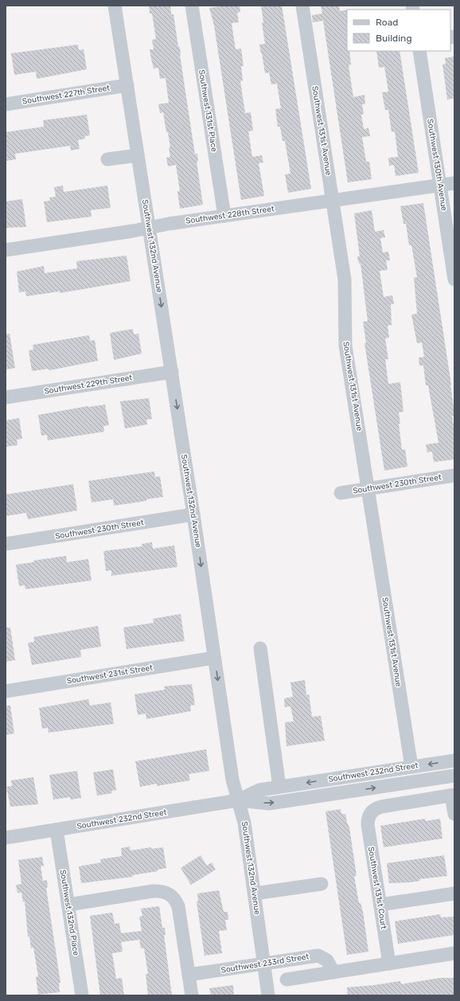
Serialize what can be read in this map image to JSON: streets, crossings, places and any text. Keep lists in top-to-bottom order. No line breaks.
{"streets":{"street":["Southwest 227th Street","Southwest 131st Place","Southwest 131st Avenue","Southwest 130th Avenue","Southwest 228th Street","Southwest 132nd Avenue","Southwest 229th Street","Southwest 230th Street","Southwest 231st Street","Southwest 232nd Street","Southwest 131st Court","Southwest 132nd Place","Southwest 233rd Street"]},"crossings":[["Southwest 227th Street","Southwest 132nd Avenue"],["Southwest 131st Place","Southwest 228th Street"],["Southwest 131st Avenue","Southwest 228th Street"],["Southwest 131st Avenue","Southwest 230th Street"],["Southwest 131st Avenue","Southwest 232nd Street"],["Southwest 130th Avenue","Southwest 228th Street"],["Southwest 228th Street","Southwest 132nd Avenue"],["Southwest 132nd Avenue","Southwest 229th Street"],["Southwest 132nd Avenue","Southwest 230th Street"],["Southwest 132nd Avenue","Southwest 231st Street"],["Southwest 132nd Avenue","Southwest 232nd Street"],["Southwest 132nd Avenue","Southwest 233rd Street"],["Southwest 232nd Street","Southwest 132nd Place"]],"one_way":["Southwest 132nd Avenue"],"legend":["Road","Building"]}
